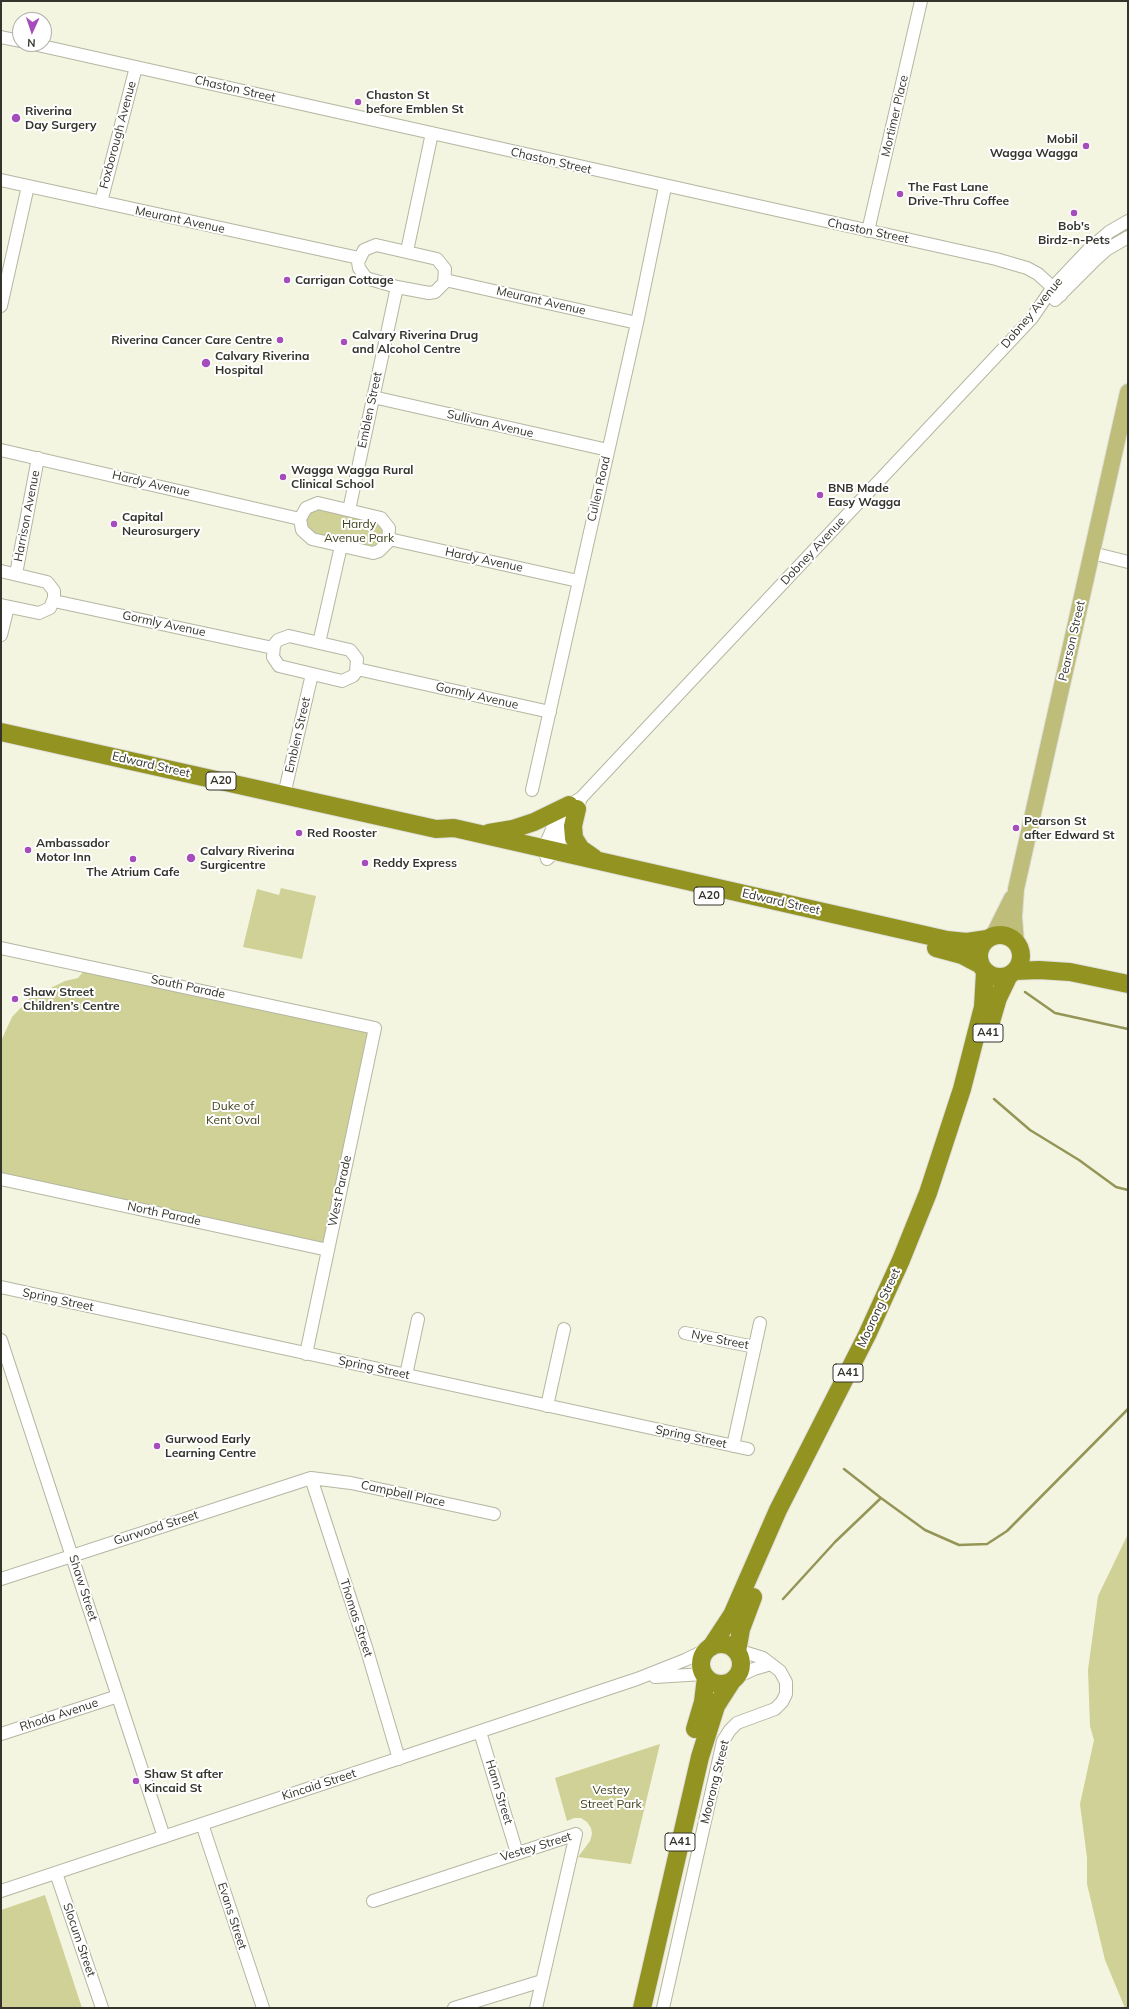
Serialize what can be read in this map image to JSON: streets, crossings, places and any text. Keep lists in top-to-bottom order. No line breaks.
{"streets":{"highway":["Edward Street","A20","A41","Moorong Street"],"main road":["Pearson Street"],"street":["Chaston Street","Mortimer Place","Foxborough Avenue","Meurant Avenue","Dobney Avenue","Emblen Street","Sullivan Avenue","Hardy Avenue","Cullen Road","Harrison Avenue","Gormly Avenue","South Parade","West Parade","North Parade","Spring Street","Nye Street","Campbell Place","Gurwood Street","Shaw Street","Thomas Street","Rhoda Avenue","Kincaid Street","Hann Street","Vestey Street","Evans Street","Slocum Street"]},"crossings":[["Chaston Street","Mortimer Place"],["Chaston Street","Foxborough Avenue"],["Chaston Street","Dobney Avenue"],["Chaston Street","Cullen Road"],["Foxborough Avenue","Meurant Avenue"],["Meurant Avenue","Cullen Road"],["Dobney Avenue","Edward Street"],["Emblen Street","Sullivan Avenue"],["Emblen Street","Edward Street"],["Sullivan Avenue","Cullen Road"],["Hardy Avenue","Cullen Road"],["Hardy Avenue","Harrison Avenue"],["Cullen Road","Gormly Avenue"],["Pearson Street","Edward Street"],["Pearson Street","A20"],["Pearson Street","A41"],["Pearson Street","Moorong Street"],["Edward Street","A20"],["Edward Street","A41"],["Edward Street","Moorong Street"],["A20","A41"],["A20","Moorong Street"],["South Parade","West Parade"],["A41","Moorong Street"],["A41","Kincaid Street"],["West Parade","North Parade"],["West Parade","Spring Street"],["Moorong Street","Kincaid Street"],["Campbell Place","Gurwood Street"],["Campbell Place","Thomas Street"],["Gurwood Street","Shaw Street"],["Gurwood Street","Thomas Street"],["Shaw Street","Rhoda Avenue"],["Shaw Street","Kincaid Street"],["Thomas Street","Kincaid Street"],["Kincaid Street","Hann Street"],["Kincaid Street","Evans Street"],["Kincaid Street","Slocum Street"],["Hann Street","Vestey Street"]],"parks":["Hardy Avenue Park","Duke of Kent Oval","Vestey Street Park"],"places":["Chaston St before Emblen St","Riverina Day Surgery","Mobil Wagga Wagga","The Fast Lane Drive-Thru Coffee","Bob's Birdz-n-Pets","Carrigan Cottage","Riverina Cancer Care Centre","Calvary Riverina Drug and Alcohol Centre","Calvary Riverina Hospital","Wagga Wagga Rural Clinical School","BNB Made Easy Wagga","Capital Neurosurgery","Pearson St after Edward St","Red Rooster","Ambassador Motor Inn","Calvary Riverina Surgicentre","The Atrium Cafe","Reddy Express","Shaw Street Children’s Centre","Gurwood Early Learning Centre","Shaw St after Kincaid St"],"north":"bottom"}
